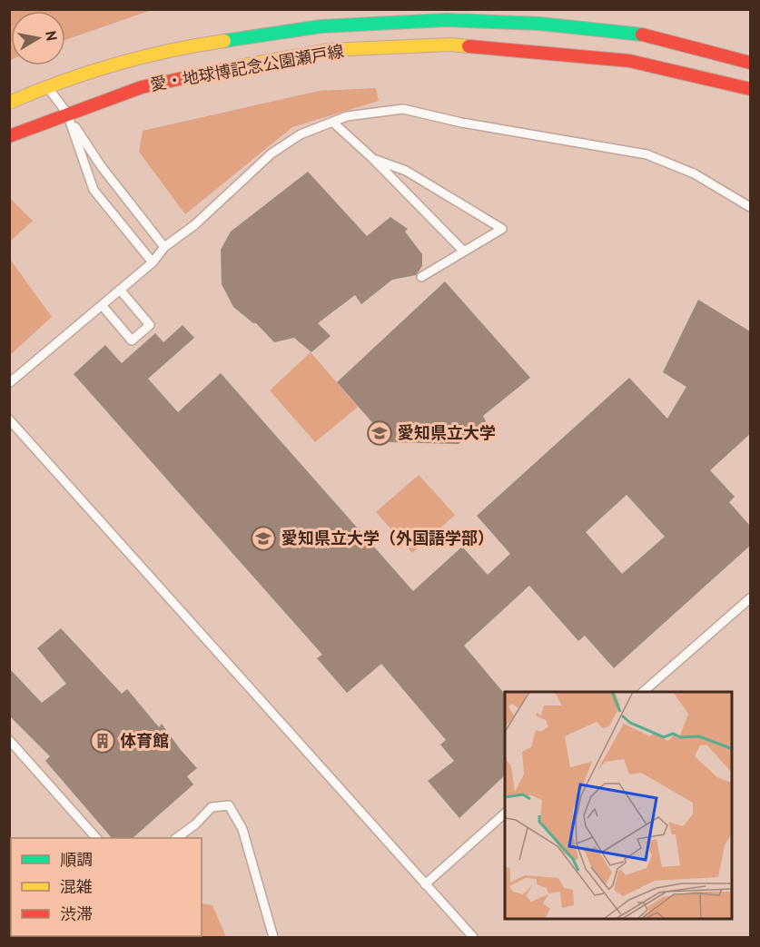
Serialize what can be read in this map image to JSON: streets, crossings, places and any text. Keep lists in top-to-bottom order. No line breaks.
{"streets":{"main road":["愛・地球博記念公園瀬戸線"]},"places":{"school or university":["愛知県立大学","愛知県立大学（外国語学部）"],"building":["体育館"]},"legend":["順調","混雑","渋滞"],"north":"right"}
